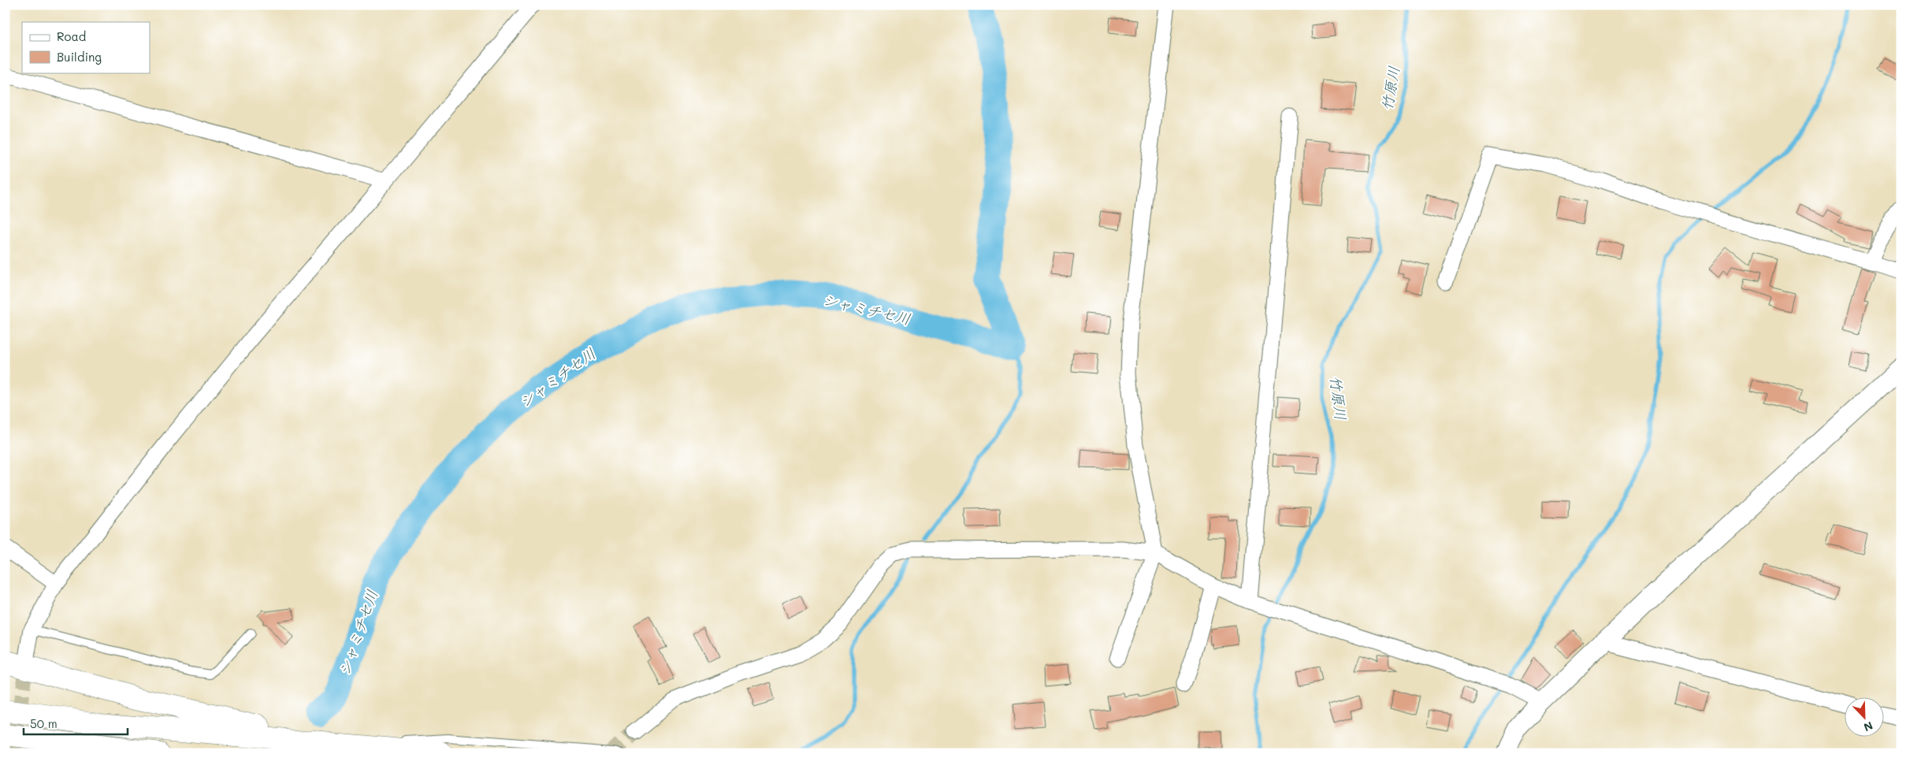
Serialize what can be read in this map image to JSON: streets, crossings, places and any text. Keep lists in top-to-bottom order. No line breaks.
{"water":["竹原川","シャミチセ川"],"legend":["Road","Building"],"scale_bar":"50 m","north":"bottom right"}
